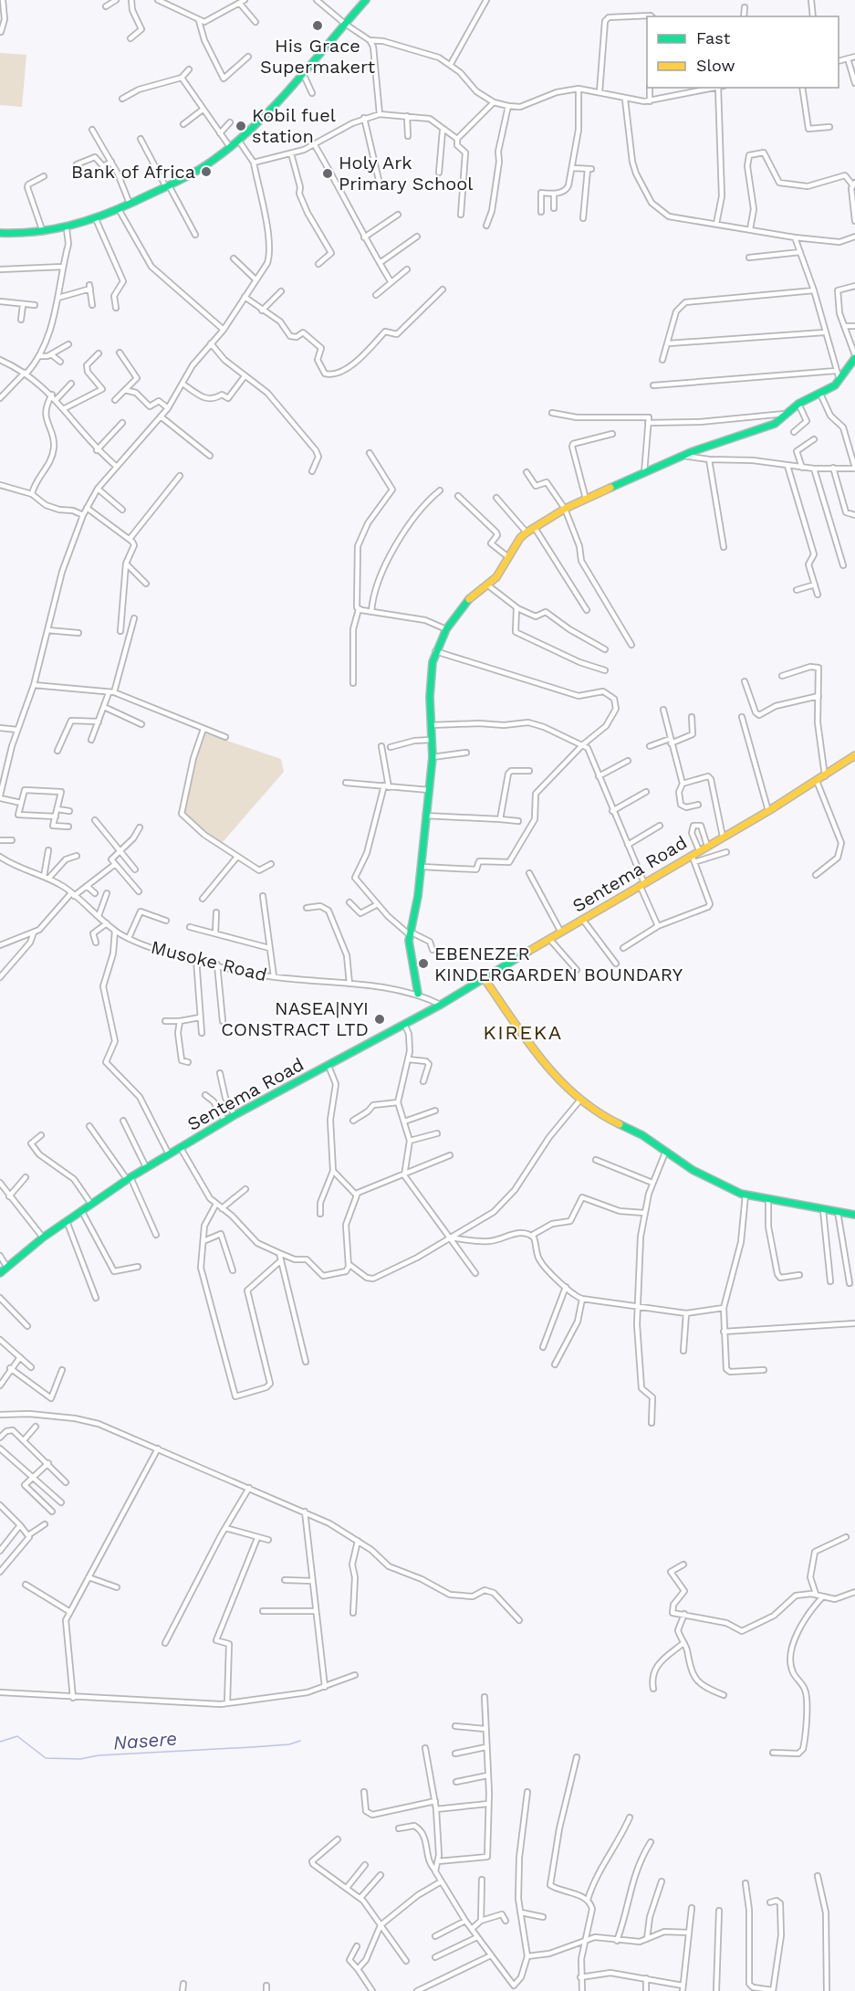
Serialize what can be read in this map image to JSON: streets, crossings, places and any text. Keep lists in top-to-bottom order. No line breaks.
{"streets":{"main road":["Sentema Road"],"street":["Musoke Road"]},"crossings":[["Sentema Road","Musoke Road"]],"districts":["KIREKA"],"water":["Nasere"],"places":["His Grace Supermakert","Kobil fuel station","Bank of Africa","Holy Ark Primary School","EBENEZER KINDERGARDEN BOUNDARY","NASEA|NYI CONSTRACT LTD"],"legend":["Fast","Slow"]}
